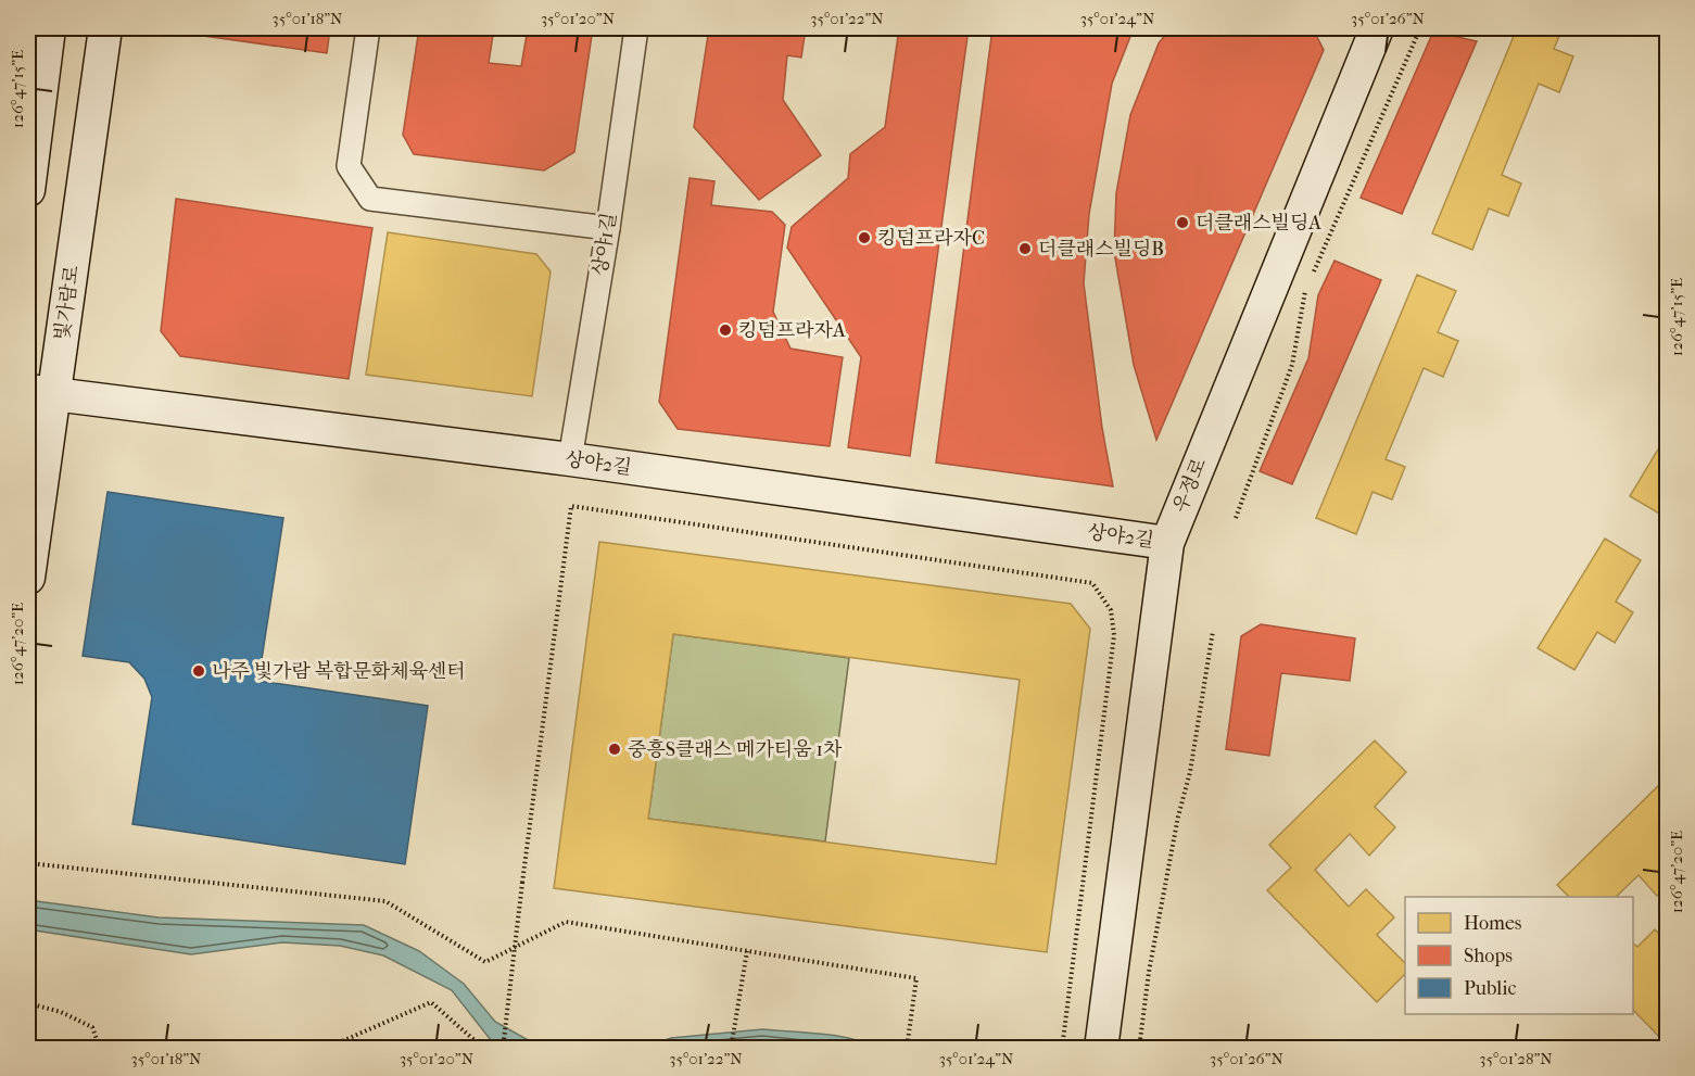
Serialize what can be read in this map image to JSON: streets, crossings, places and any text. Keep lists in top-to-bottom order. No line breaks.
{"streets":{"street":["상야1길","빛가람로","상야2길","우정로"]},"crossings":[["상야1길","상야2길"],["빛가람로","상야2길"],["상야2길","우정로"]],"places":["더클래스빌딩A","킹덤프라자C","더클래스빌딩B","킹덤프라자A","나주 빛가람 복합문화체육센터","중흥S클래스 메가티움 1차"],"legend":["Homes","Shops","Public"],"coordinates":["35°01'18\"N","35°01'20\"N","35°01'22\"N","35°01'24\"N","35°01'26\"N","126°47'15\"E","126°47'20\"E","35°01'28\"N"]}
